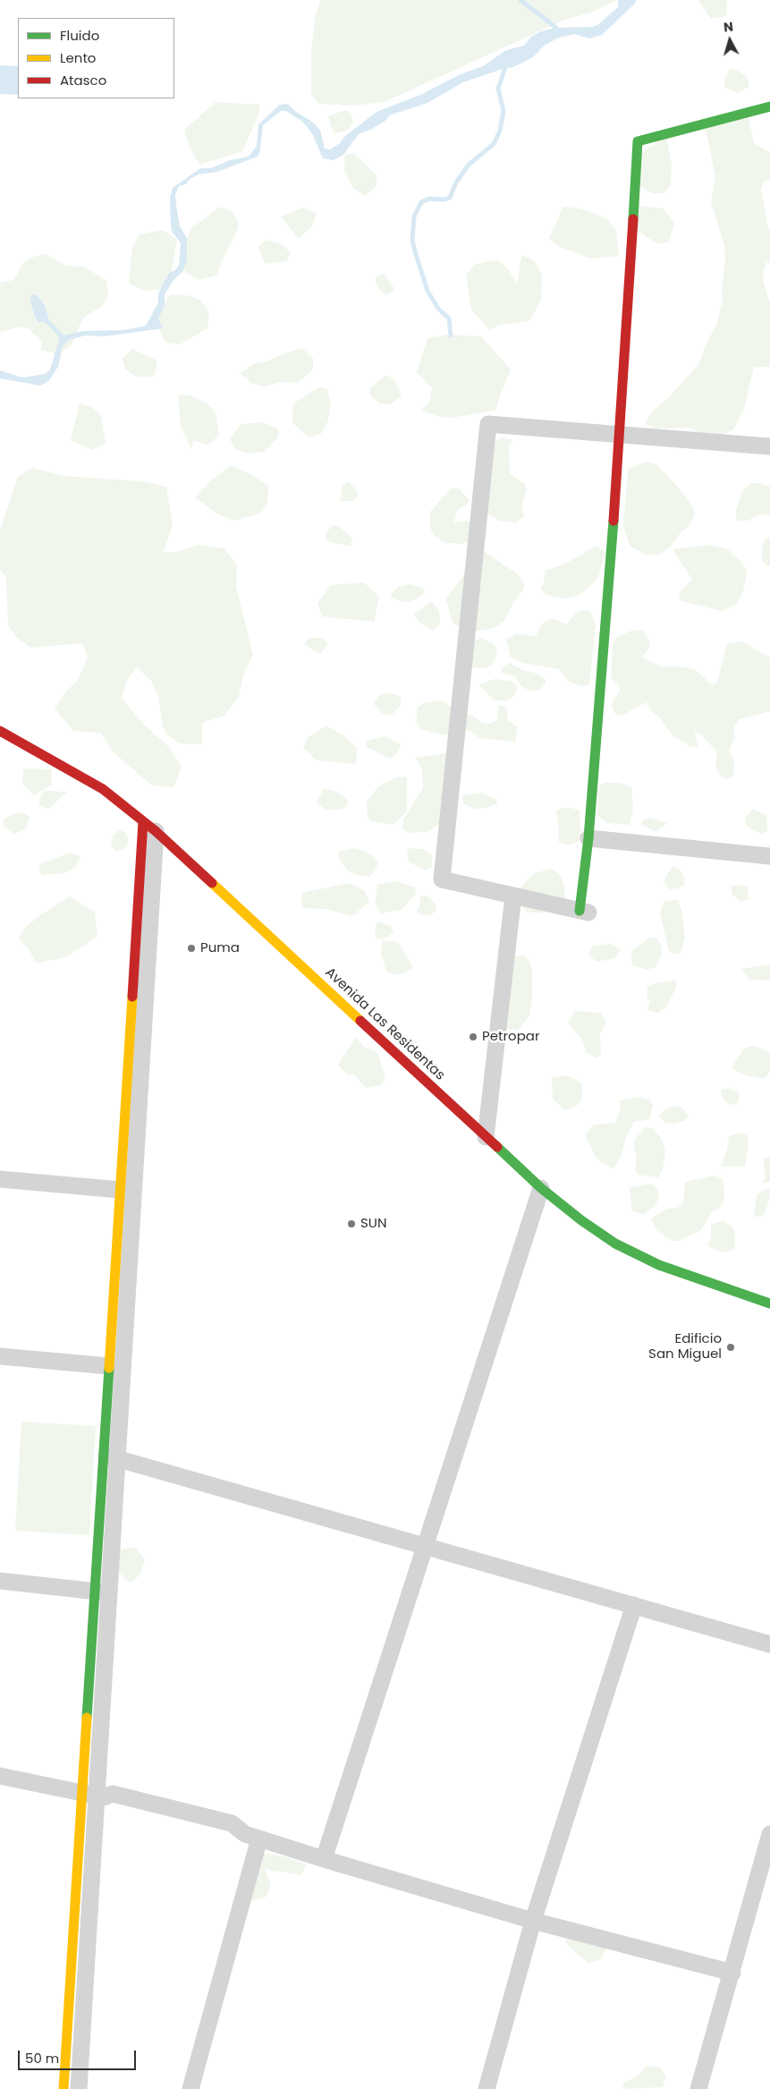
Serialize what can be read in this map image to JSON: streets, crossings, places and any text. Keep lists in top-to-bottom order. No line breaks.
{"streets":{"street":["Avenida Las Residentas"]},"places":["Puma","Petropar","SUN","Edificio San Miguel"],"legend":["Fluido","Lento","Atasco"],"scale_bar":"50 m","north":"top"}
